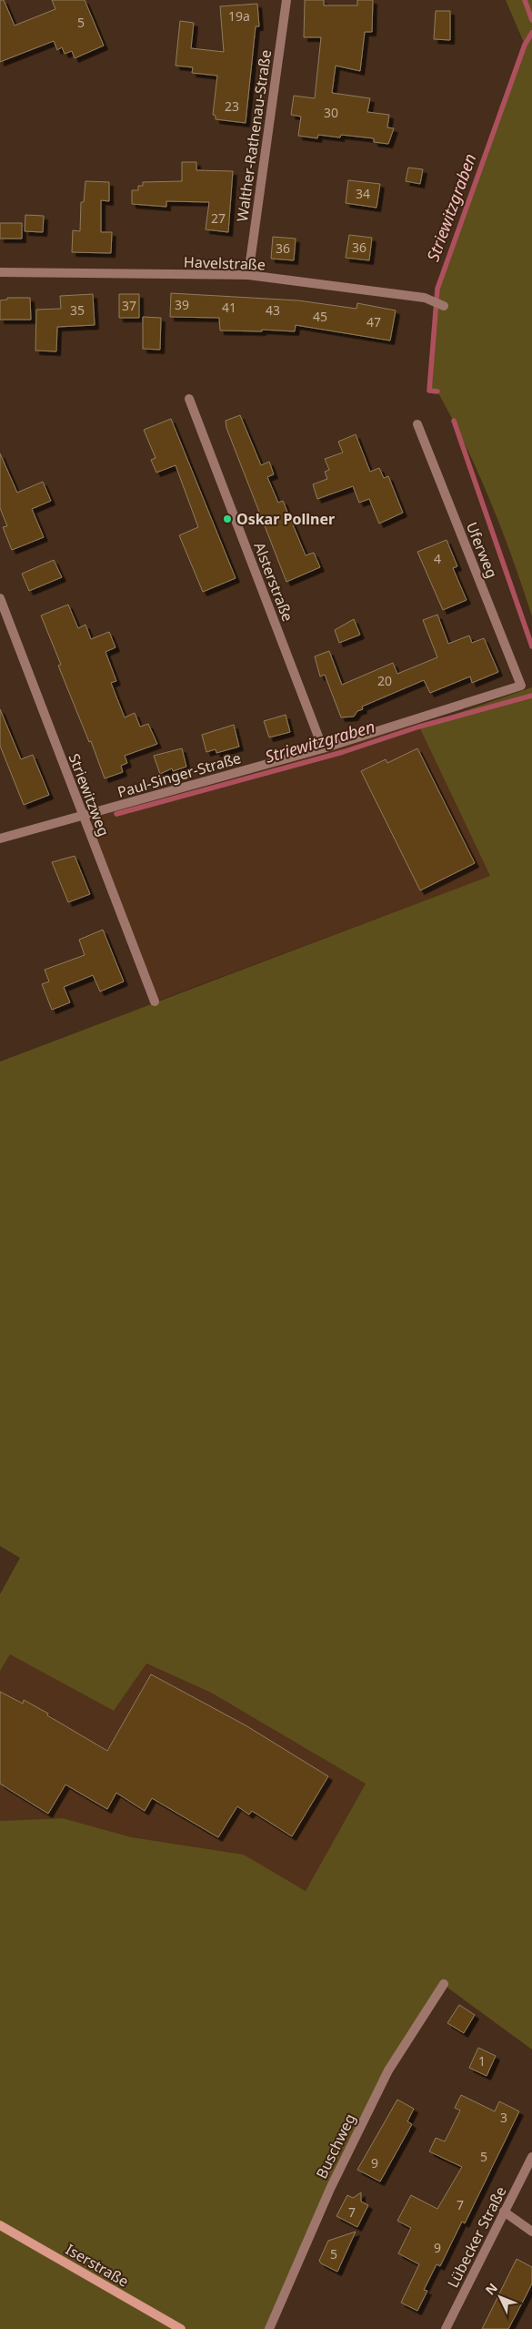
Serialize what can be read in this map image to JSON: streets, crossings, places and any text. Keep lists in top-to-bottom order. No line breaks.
{"streets":{"street":["Walther-Rathenau-Straße","Havelstraße","Uferweg","Alsterstraße","Paul-Singer-Straße","Striewitzweg","Buschweg","Lübecker Straße","Iserstraße"]},"crossings":[["Walther-Rathenau-Straße","Havelstraße"],["Uferweg","Paul-Singer-Straße"],["Alsterstraße","Paul-Singer-Straße"],["Paul-Singer-Straße","Striewitzweg"]],"water":["Striewitzgraben"],"places":["Oskar Pollner"],"house_numbers":["19a","5","23","30","34","27","36","36","39","37","41","35","43","45","47","4","20","1","3","5","9","7","7","9","5"],"north":"top left"}
